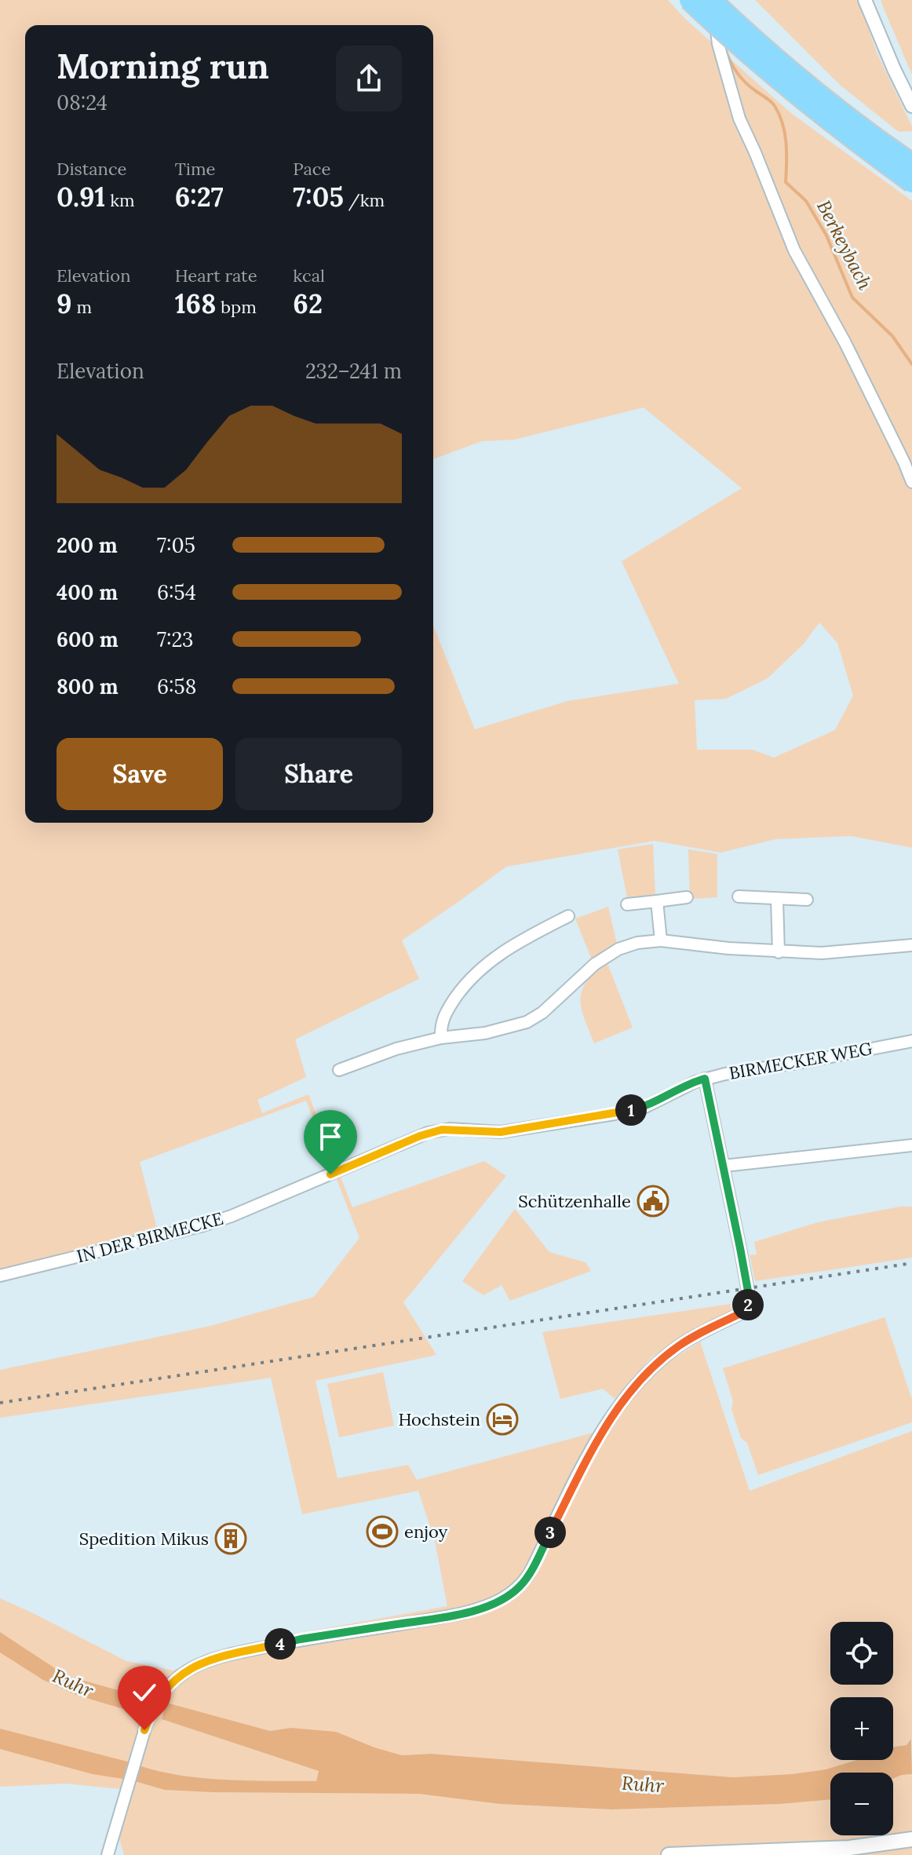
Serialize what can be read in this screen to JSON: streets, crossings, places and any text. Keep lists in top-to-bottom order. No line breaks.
{"streets":{"street":["BIRMECKER WEG","IN DER BIRMECKE"]},"crossings":[["BIRMECKER WEG","IN DER BIRMECKE"]],"water":["Berkeybach","Ruhr"],"places":{"public building":["Schützenhalle"],"hotel":["Hochstein"],"sports":["enjoy"],"building":["Spedition Mikus"]},"page":{"heading":["Morning run","08:24"],"stats":[["Distance","0.91 km"],["Time","6:27"],["Pace","7:05 /km"],["Elevation","9 m"],["Heart rate","168 bpm"],["kcal","62"]],"chart":["Elevation","232–241 m"],"list":[{"name":"200 m","note":"7:05"},{"name":"400 m","note":"6:54"},{"name":"600 m","note":"7:23"},{"name":"800 m","note":"6:58"}],"buttons":["Save","Share"],"pins":["1","2","3","4"],"map_buttons":["+","−"]}}
